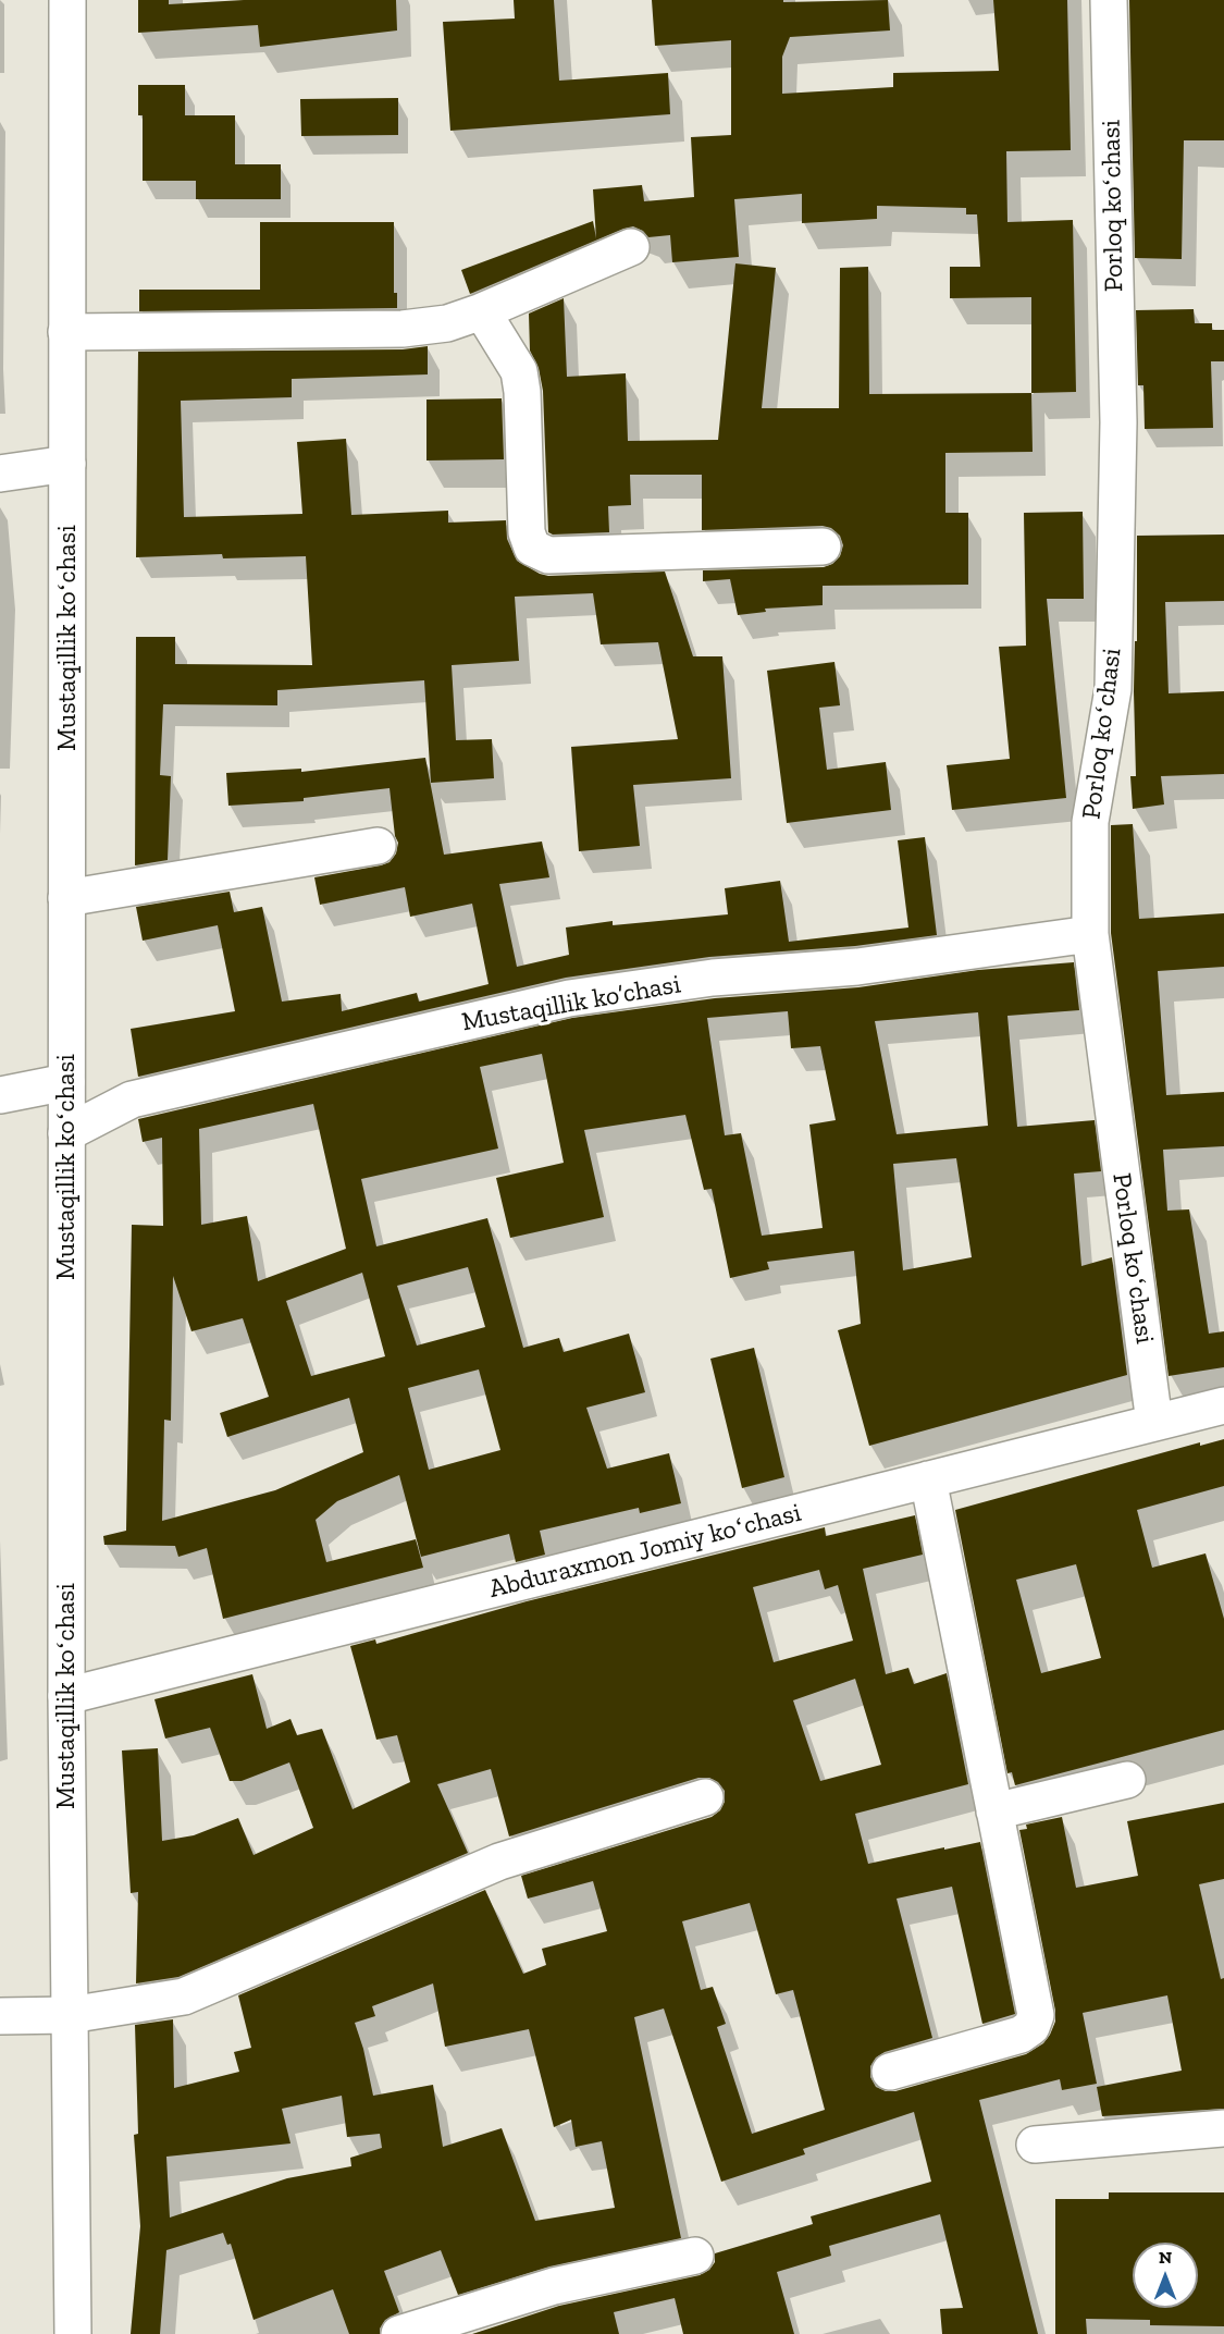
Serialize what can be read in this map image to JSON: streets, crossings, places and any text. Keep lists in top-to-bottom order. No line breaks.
{"streets":{"street":["Porloq koʻchasi","Mustaqillik koʻchasi","Mustaqillik ko‘chasi","Abduraxmon Jomiy koʻchasi"]},"crossings":[["Porloq koʻchasi","Mustaqillik ko‘chasi"],["Porloq koʻchasi","Abduraxmon Jomiy koʻchasi"],["Mustaqillik koʻchasi","Mustaqillik ko‘chasi"],["Mustaqillik koʻchasi","Abduraxmon Jomiy koʻchasi"]],"north":"top"}
